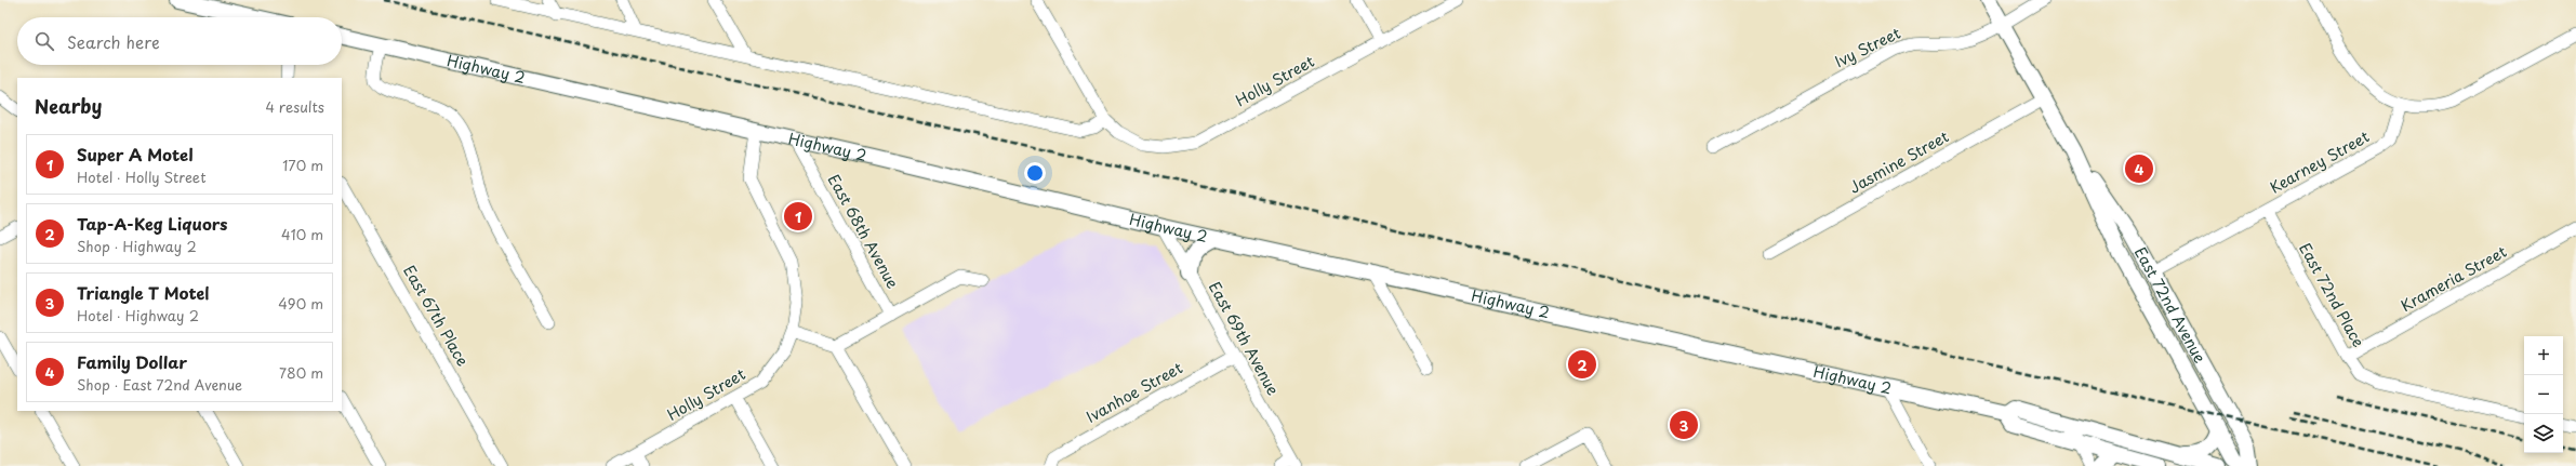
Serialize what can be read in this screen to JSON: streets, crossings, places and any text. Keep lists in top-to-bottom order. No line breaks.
{"streets":{"main road":["Highway 2","East 72nd Avenue"],"street":["Ivy Street","Holly Street","Jasmine Street","Kearney Street","East 68th Avenue","Krameria Street","East 72nd Place","East 67th Place","East 69th Avenue","Ivanhoe Street"]},"crossings":[["Ivy Street","East 72nd Avenue"],["Highway 2","Holly Street"],["Highway 2","East 68th Avenue"],["Highway 2","East 69th Avenue"],["Jasmine Street","East 72nd Avenue"],["Kearney Street","East 72nd Place"],["Kearney Street","East 72nd Avenue"],["Krameria Street","East 72nd Place"],["East 69th Avenue","Ivanhoe Street"]],"page":{"search":"Search here","heading":["Nearby","4 results"],"list":[{"mark":"1","name":"Super A Motel","note":"Hotel · Holly Street","value":"170 m"},{"mark":"2","name":"Tap-A-Keg Liquors","note":"Shop · Highway 2","value":"410 m"},{"mark":"3","name":"Triangle T Motel","note":"Hotel · Highway 2","value":"490 m"},{"mark":"4","name":"Family Dollar","note":"Shop · East 72nd Avenue","value":"780 m"}],"pins":["4","1","2","3"],"map_buttons":["+","−"]}}
